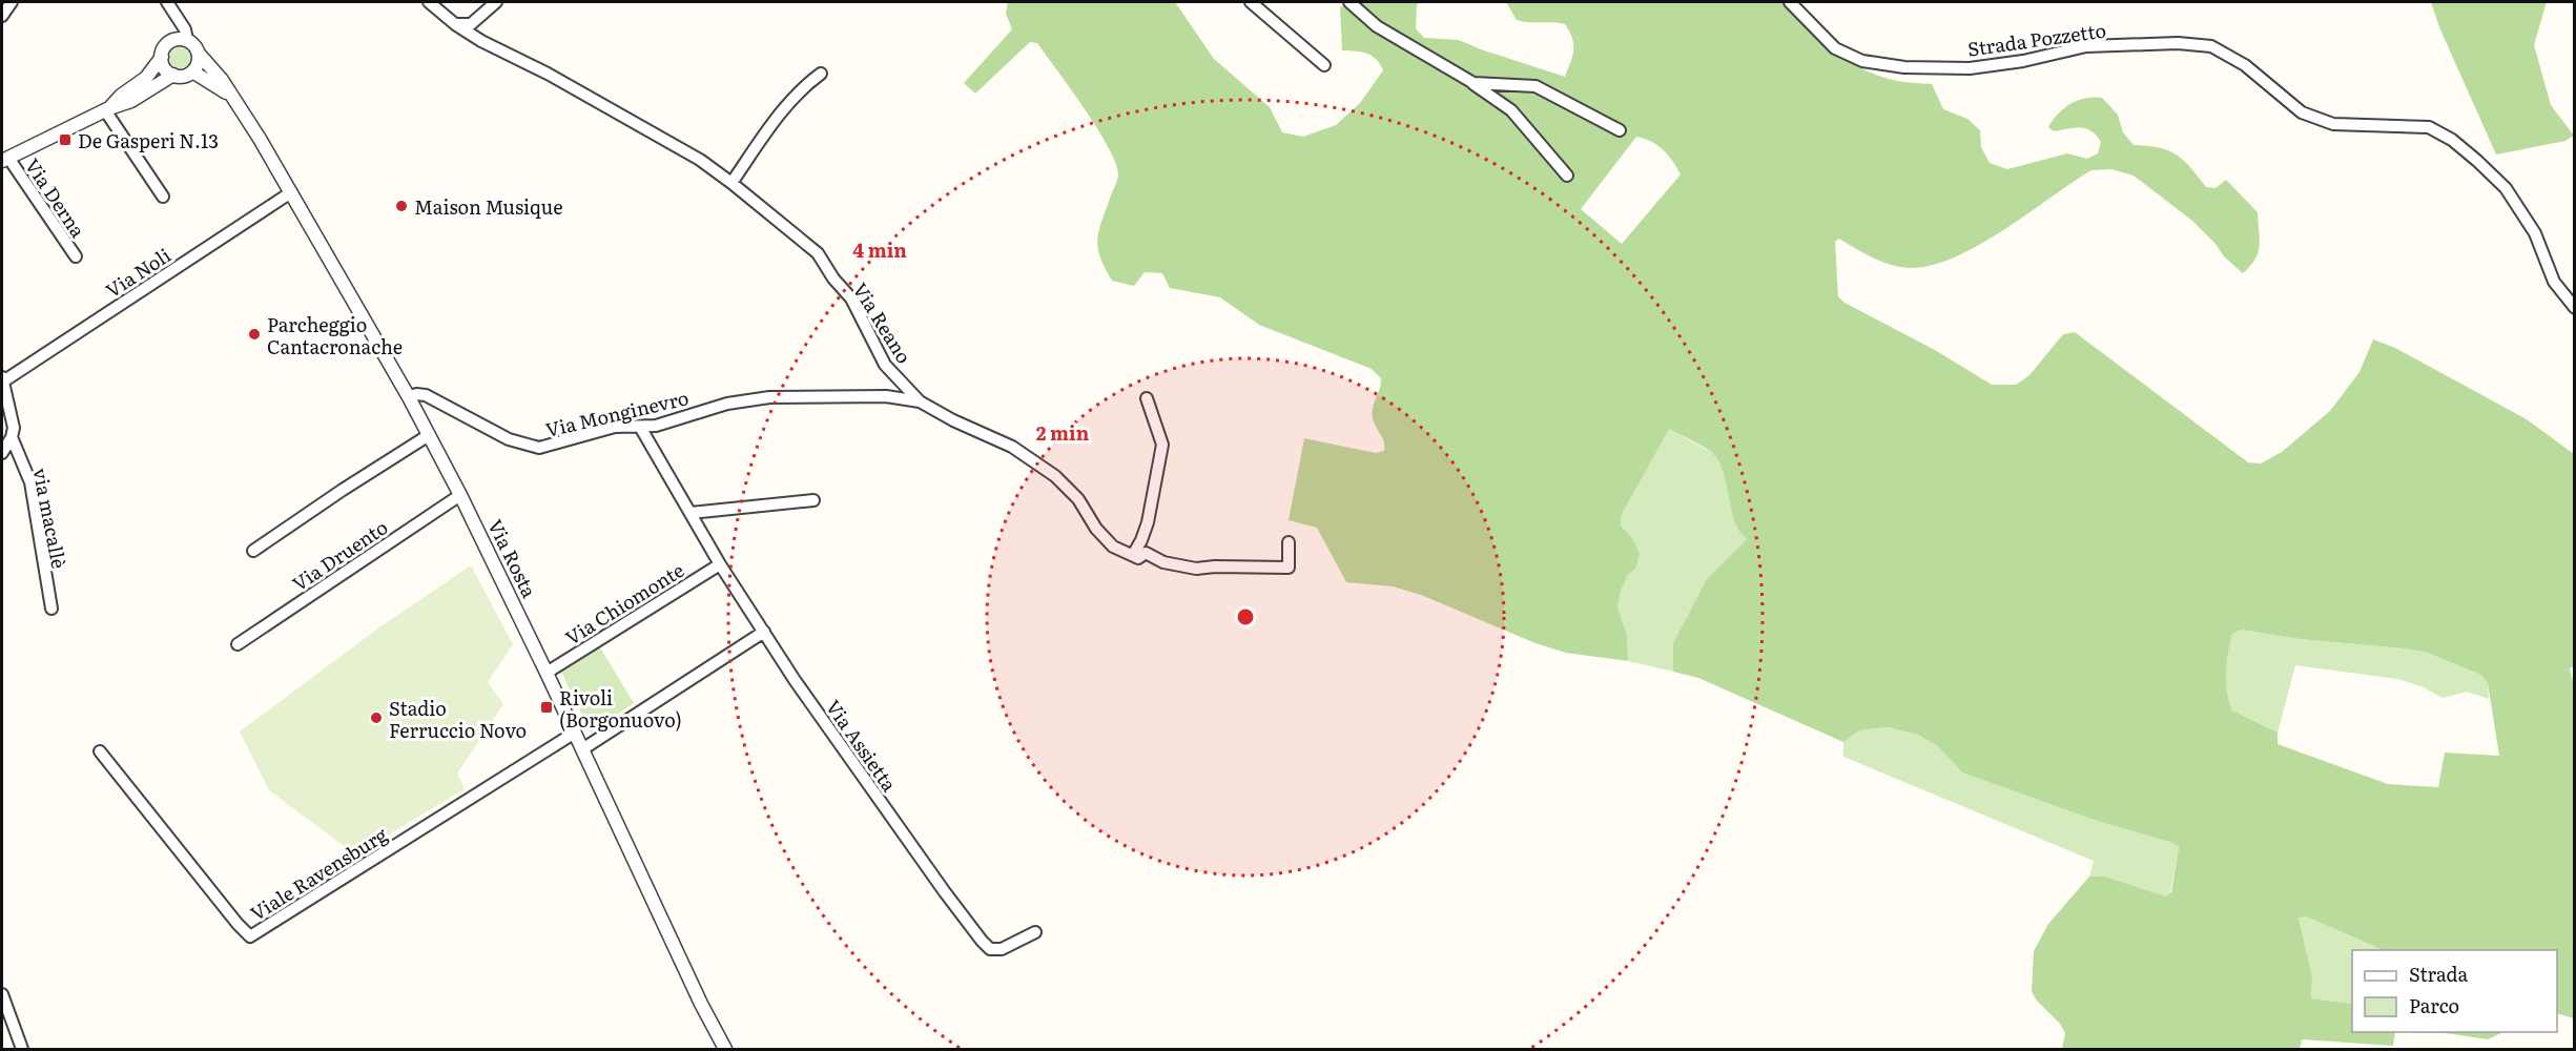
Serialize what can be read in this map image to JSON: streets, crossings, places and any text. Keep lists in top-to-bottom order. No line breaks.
{"streets":{"street":["Strada Pozzetto","Via Derna","Via Noli","Via Reano","Via Monginevro","via macallè","Via Druento","Via Rosta","Via Chiomonte","Via Assietta","Viale Ravensburg"]},"crossings":[["Via Noli","via macallè"],["Via Noli","Via Rosta"],["Via Reano","Via Monginevro"],["Via Monginevro","Via Rosta"],["Via Monginevro","Via Assietta"],["Via Druento","Via Rosta"],["Via Rosta","Via Chiomonte"],["Via Rosta","Viale Ravensburg"],["Via Chiomonte","Via Assietta"]],"places":{"transit":["De Gasperi N.13","Rivoli (Borgonuovo)"],"other":["Maison Musique","Parcheggio Cantacronache","Stadio Ferruccio Novo"]},"legend":["Strada","Parco"],"rings":["4 min","2 min"]}
